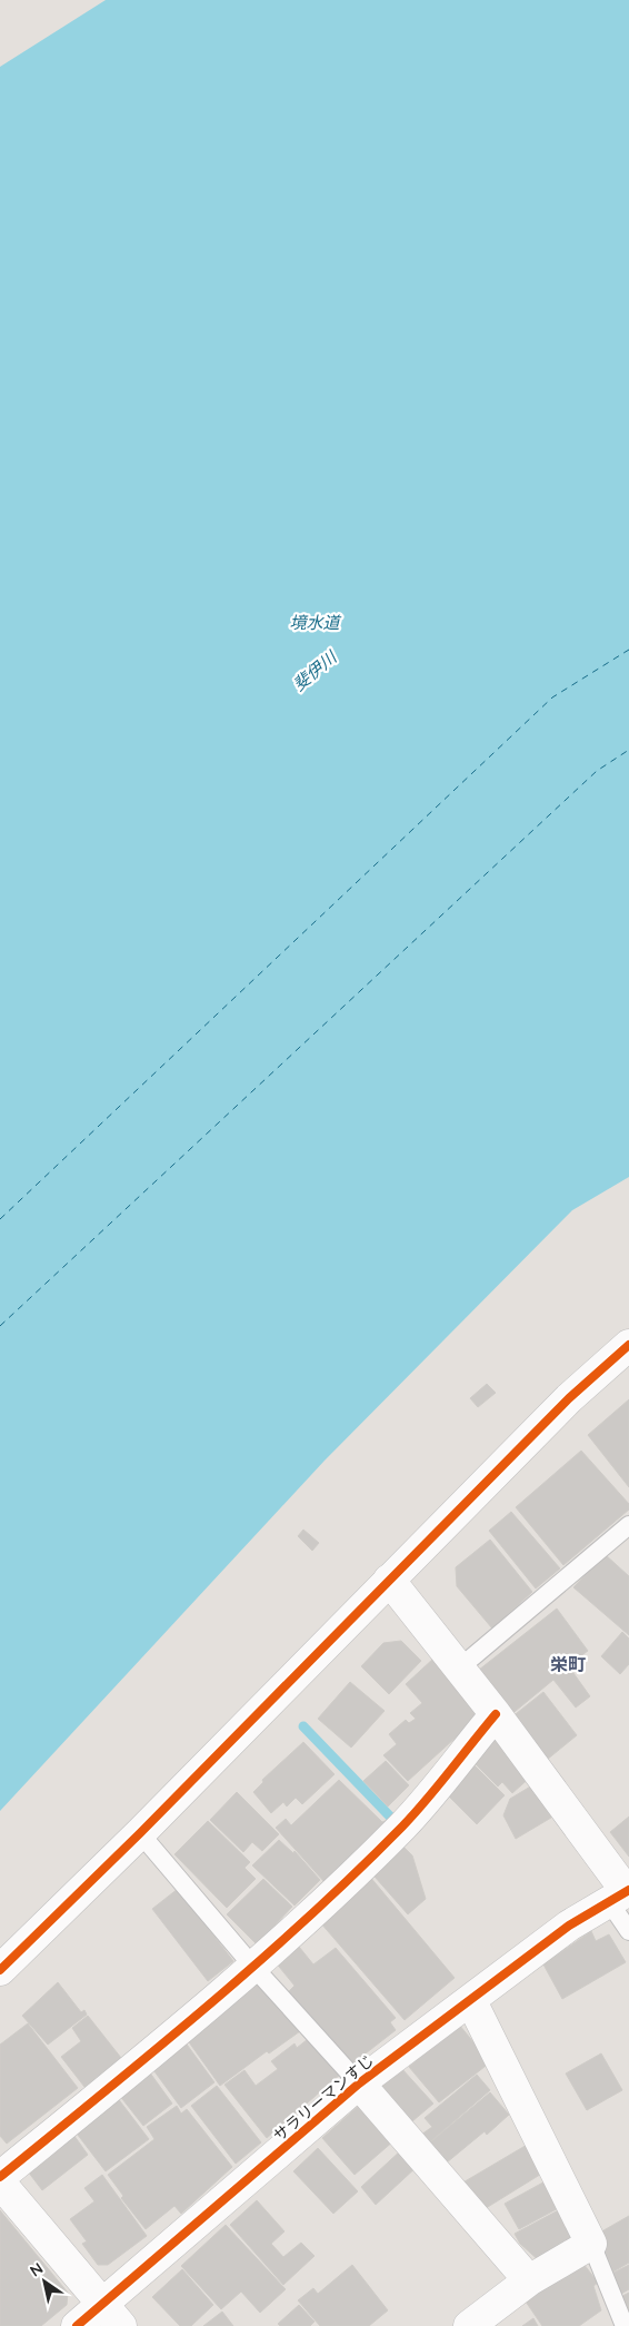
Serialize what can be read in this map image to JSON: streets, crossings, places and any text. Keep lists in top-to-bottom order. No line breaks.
{"streets":{"street":["サラリーマンすじ"]},"districts":["栄町"],"water":["境水道","斐伊川"],"north":"top left"}
